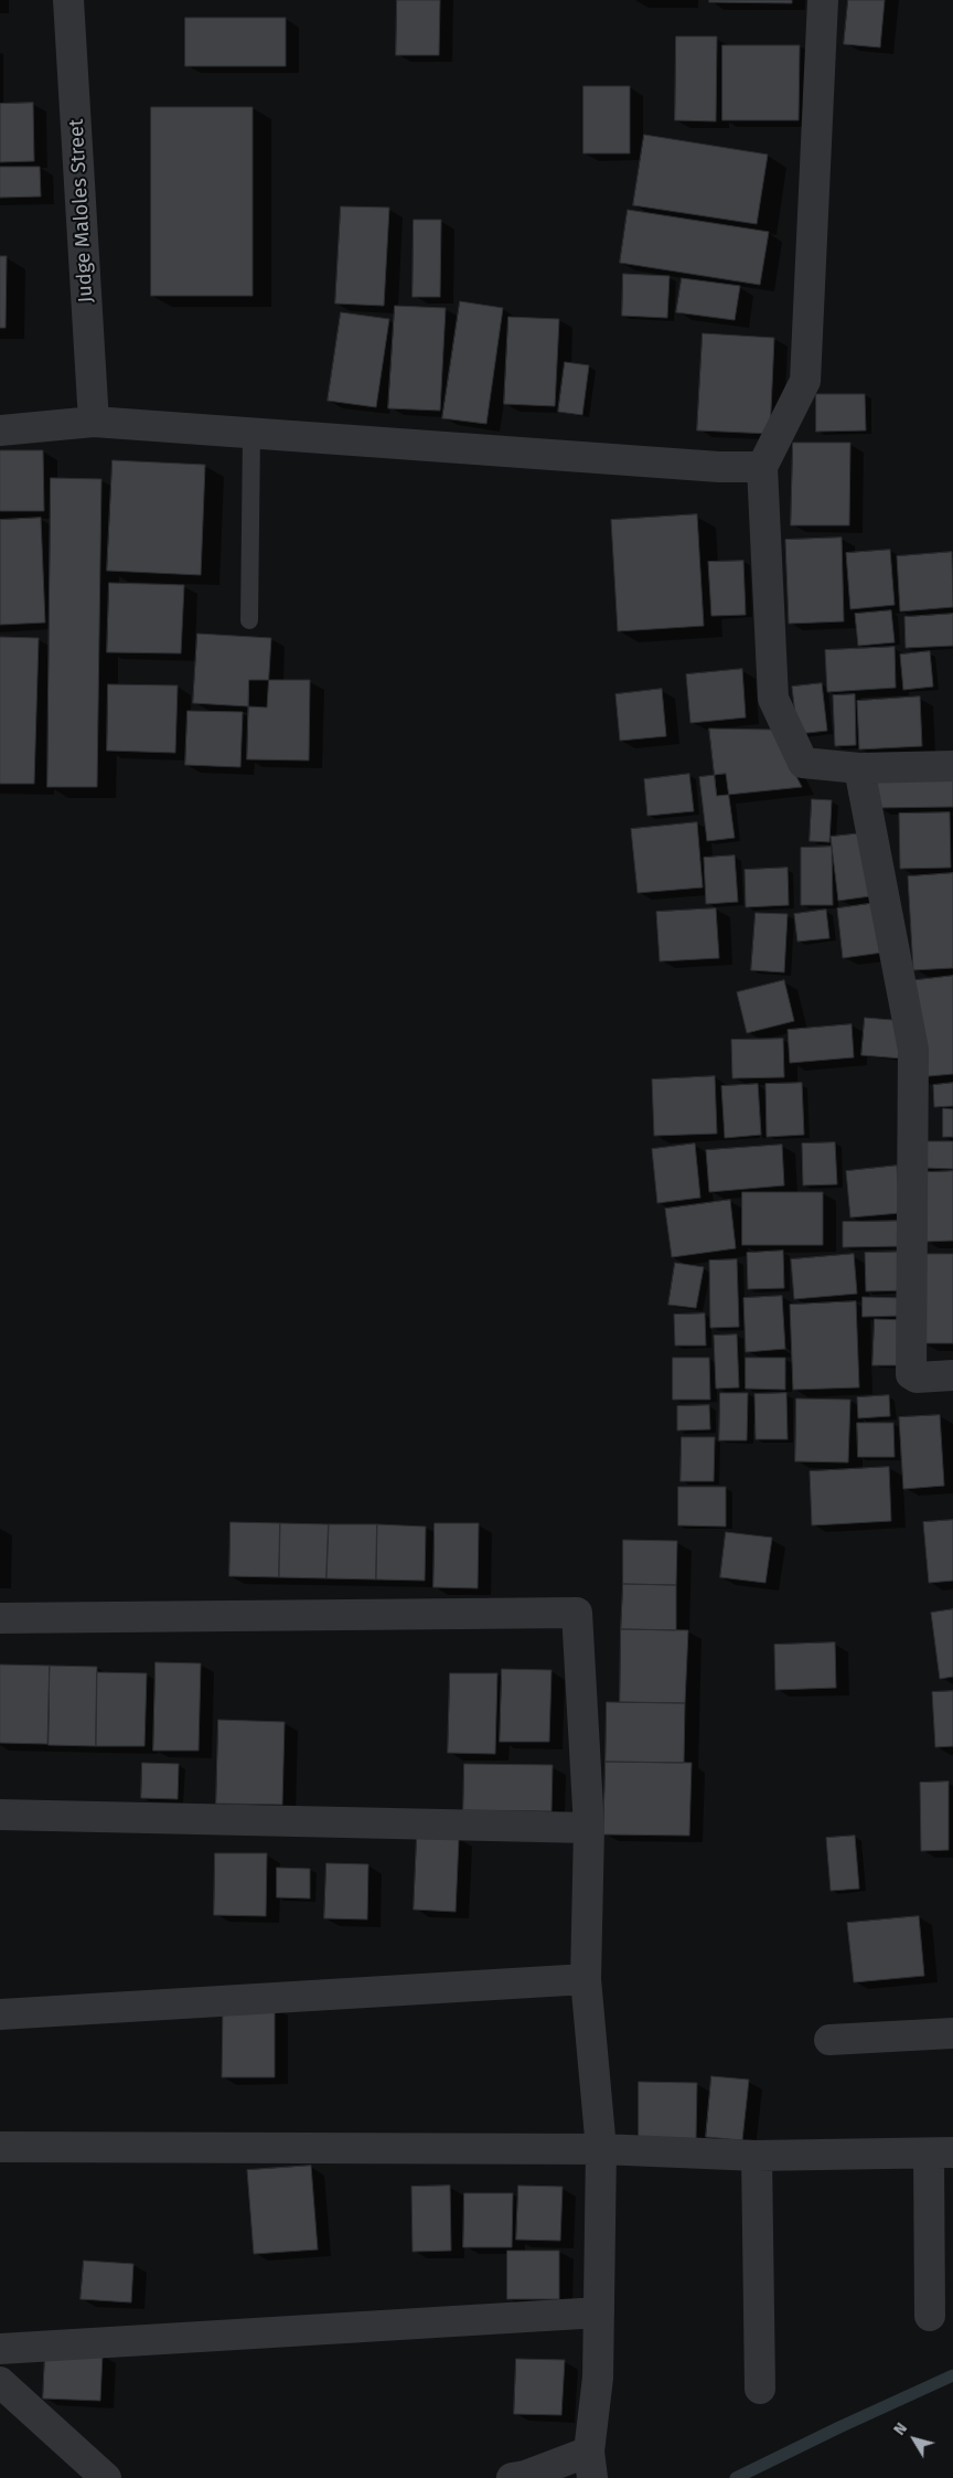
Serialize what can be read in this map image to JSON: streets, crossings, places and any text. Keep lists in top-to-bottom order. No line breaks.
{"streets":{"street":["Judge Maloles Street"]},"north":"top left"}
